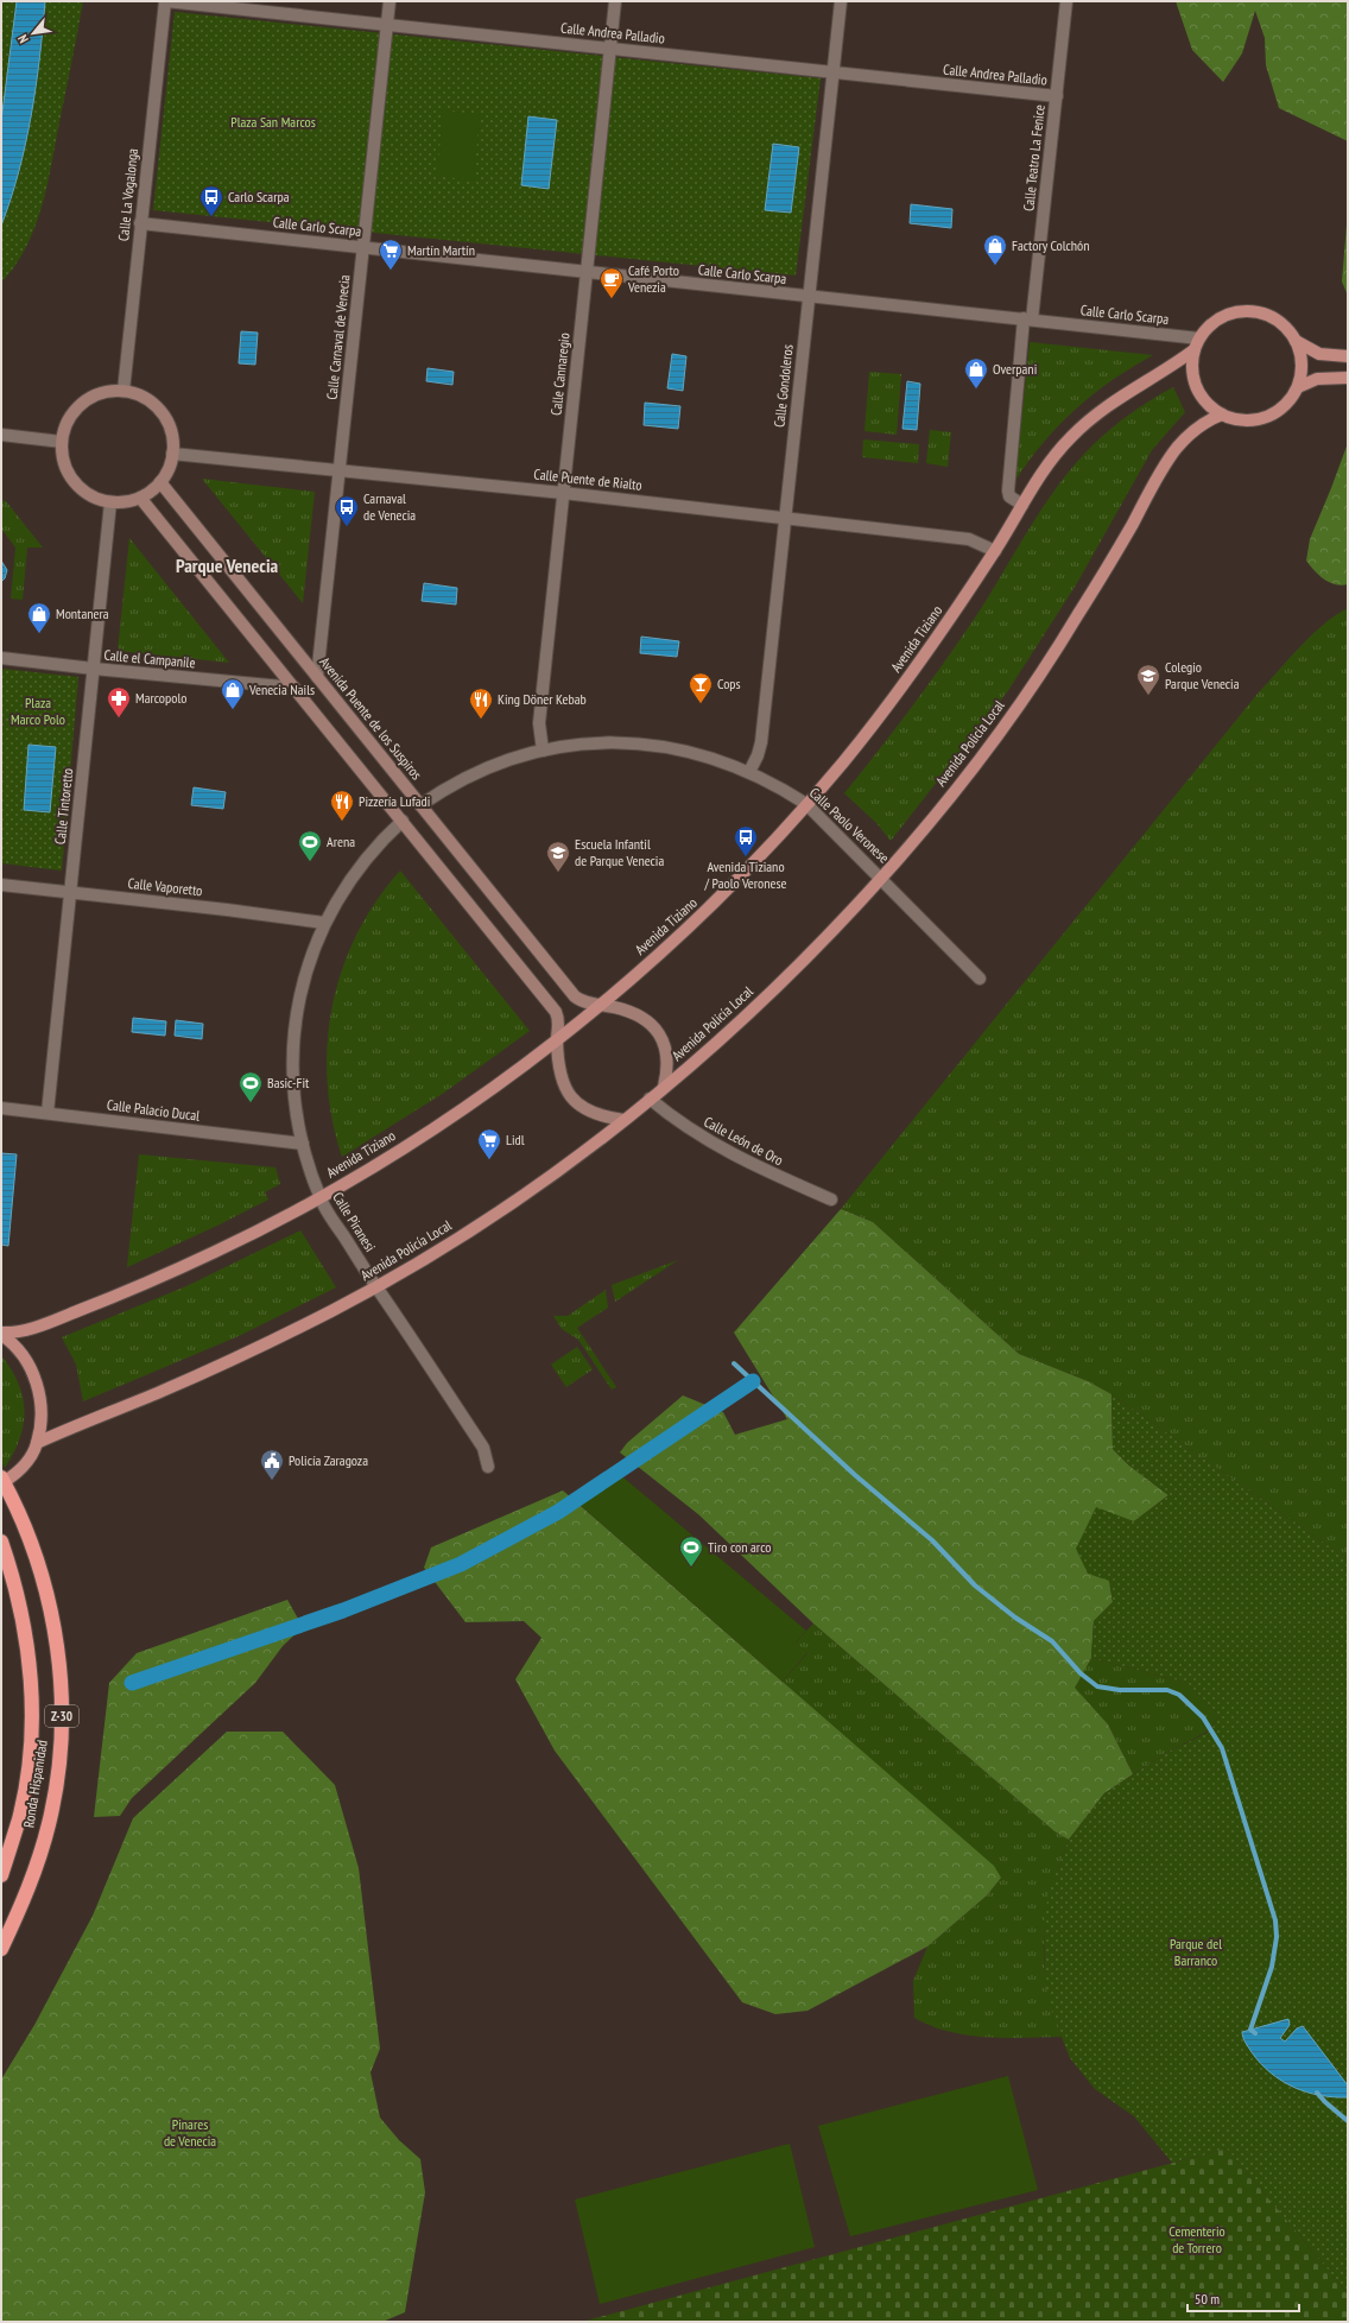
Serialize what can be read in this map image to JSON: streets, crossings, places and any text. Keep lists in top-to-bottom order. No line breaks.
{"streets":{"highway":["Z-30","Ronda Hispanidad"],"main road":["Avenida Tiziano","Avenida Policía Local"],"street":["Calle Andrea Palladio","Calle Teatro La Fenice","Calle La Vogalonga","Calle Carlo Scarpa","Calle Carnaval de Venecia","Calle Cannaregio","Calle Gondoleros","Calle Puente de Rialto","Calle el Campanile","Avenida Puente de los Suspiros","Calle Tintoretto","Calle Paolo Veronese","Calle Vaporetto","Calle Palacio Ducal","Calle León de Oro","Calle Piranesi"]},"crossings":[["Calle Andrea Palladio","Calle Teatro La Fenice"],["Calle Andrea Palladio","Calle La Vogalonga"],["Calle Andrea Palladio","Calle Carnaval de Venecia"],["Calle Andrea Palladio","Calle Cannaregio"],["Calle Andrea Palladio","Calle Gondoleros"],["Calle Teatro La Fenice","Calle Carlo Scarpa"],["Calle Teatro La Fenice","Avenida Tiziano"],["Calle La Vogalonga","Calle Carlo Scarpa"],["Calle La Vogalonga","Calle Puente de Rialto"],["Calle La Vogalonga","Avenida Puente de los Suspiros"],["Calle La Vogalonga","Calle Tintoretto"],["Calle Carlo Scarpa","Calle Carnaval de Venecia"],["Calle Carlo Scarpa","Calle Cannaregio"],["Calle Carlo Scarpa","Calle Gondoleros"],["Calle Carlo Scarpa","Avenida Tiziano"],["Calle Carlo Scarpa","Avenida Policía Local"],["Calle Carnaval de Venecia","Calle Puente de Rialto"],["Calle Carnaval de Venecia","Avenida Puente de los Suspiros"],["Calle Cannaregio","Calle Puente de Rialto"],["Calle Cannaregio","Calle Paolo Veronese"],["Calle Gondoleros","Calle Puente de Rialto"],["Calle Gondoleros","Calle Paolo Veronese"],["Calle Puente de Rialto","Avenida Tiziano"],["Calle Puente de Rialto","Avenida Puente de los Suspiros"],["Calle Puente de Rialto","Calle Tintoretto"],["Avenida Tiziano","Avenida Puente de los Suspiros"],["Avenida Tiziano","Avenida Policía Local"],["Avenida Tiziano","Calle Paolo Veronese"],["Avenida Tiziano","Calle León de Oro"],["Avenida Tiziano","Calle Piranesi"],["Avenida Tiziano","Ronda Hispanidad"],["Calle el Campanile","Calle Tintoretto"],["Avenida Puente de los Suspiros","Avenida Policía Local"],["Avenida Puente de los Suspiros","Calle Tintoretto"],["Avenida Puente de los Suspiros","Calle Paolo Veronese"],["Avenida Puente de los Suspiros","Calle León de Oro"],["Avenida Policía Local","Calle Paolo Veronese"],["Avenida Policía Local","Calle León de Oro"],["Avenida Policía Local","Calle Piranesi"],["Avenida Policía Local","Ronda Hispanidad"],["Calle Tintoretto","Calle Vaporetto"],["Calle Tintoretto","Calle Palacio Ducal"],["Calle Vaporetto","Calle Piranesi"],["Calle Palacio Ducal","Calle Piranesi"]],"districts":["Parque Venecia"],"parks":["Plaza San Marcos","Plaza Marco Polo","Parque del Barranco","Pinares de Venecia","Cementerio de Torrero"],"places":{"bus stop":["Carlo Scarpa","Carnaval de Venecia","Avenida Tiziano / Paolo Veronese"],"shop":["Factory Colchón","Overpani","Montanera","Venecia Nails"],"supermarket":["Martín Martín","Lidl"],"cafe":["Café Porto Venezia"],"school or university":["Colegio Parque Venecia","Escuela Infantil de Parque Venecia"],"bar":["Cops"],"pharmacy":["Marcopolo"],"restaurant":["King Döner Kebab","Pizzería Lufadi"],"sports":["Arena","Basic-Fit","Tiro con arco"],"public building":["Policía Zaragoza"]},"scale_bar":"50 m","north":"bottom left"}
